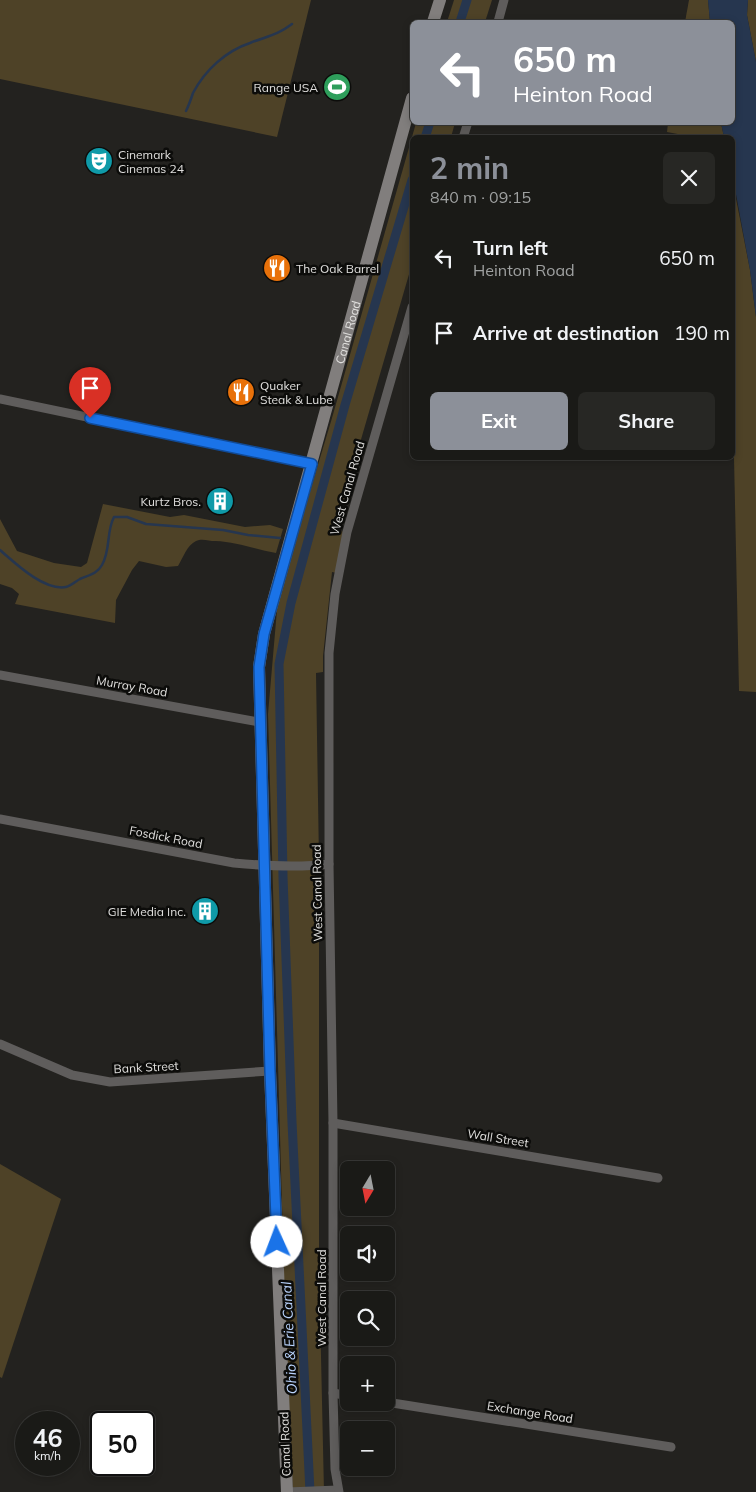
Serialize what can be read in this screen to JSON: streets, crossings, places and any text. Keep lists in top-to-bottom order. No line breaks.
{"streets":{"main road":["Canal Road"],"street":["West Canal Road","Murray Road","Fosdick Road","Bank Street","Wall Street","Exchange Road"]},"crossings":[["Canal Road","West Canal Road"],["Canal Road","Murray Road"],["Canal Road","Fosdick Road"],["Canal Road","Bank Street"],["West Canal Road","Fosdick Road"],["West Canal Road","Wall Street"]],"water":["Ohio & Erie Canal"],"places":{"sports":["Range USA"],"theatre":["Cinemark Cinemas 24"],"restaurant":["The Oak Barrel","Quaker Steak & Lube"],"building":["Kurtz Bros.","GIE Media Inc."]},"north":"bottom","page":{"turn":["650 m","Heinton Road"],"heading":["2 min","840 m · 09:15"],"list":[{"name":"Turn left","note":"Heinton Road","value":"650 m"},{"name":"Arrive at destination","value":"190 m"}],"buttons":["Exit","Share"],"map_buttons":["+","−"],"speed":"46 km/h","limit":"50"}}
